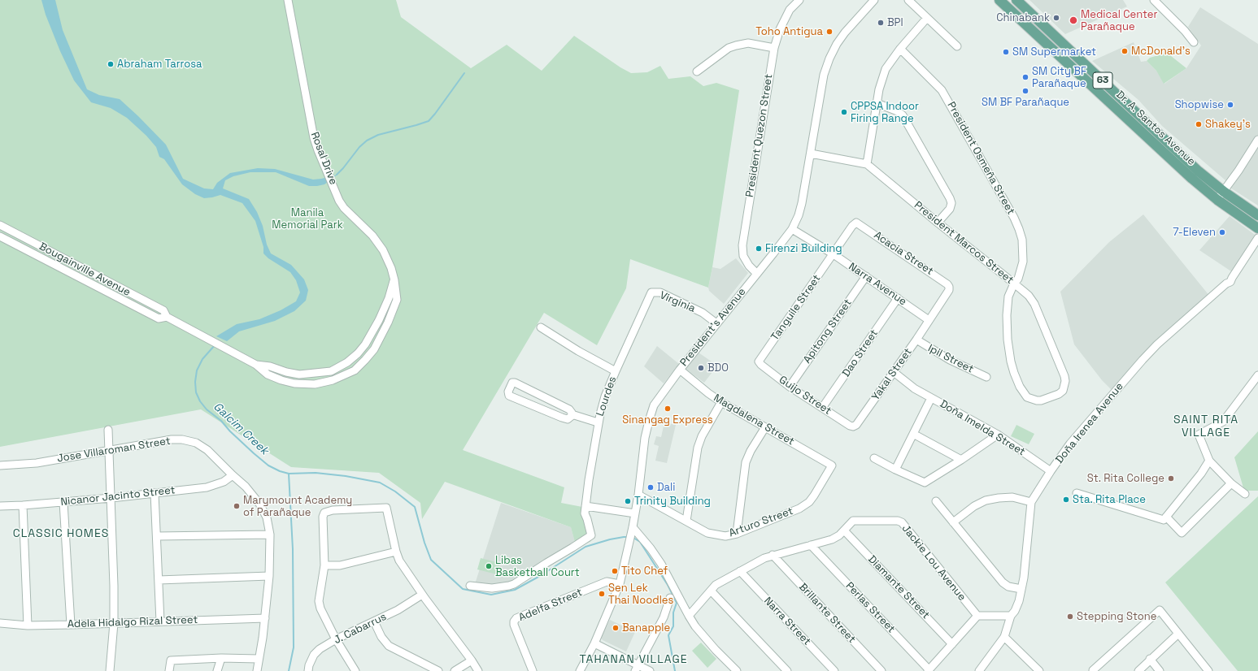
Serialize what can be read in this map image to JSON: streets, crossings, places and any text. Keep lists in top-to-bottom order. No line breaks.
{"streets":{"main road":["63","Dr. A. Santos Avenue"],"street":["President Quezon Street","Rosal Drive","President Osmeña Street","President Marcos Street","Acacia Street","Bougainville Avenue","Narra Avenue","Virginia","Tanguile Street","President's Avenue","Apitong Street","Dao Street","Ipil Street","Yakal Street","Guijo Street","Lourdes","Magdalena Street","Doña Irenea Avenue","Doña Imelda Street","Jose Villaroman Street","Nicanor Jacinto Street","Arturo Street","Jackie Lou Avenue","Diamante Street","Adelfa Street","Perlas Street","Brillante Street","Narra Street","Adela Hidalgo Rizal Street","J. Cabarrus"]},"crossings":[["President Quezon Street","President's Avenue"],["President Osmeña Street","President Marcos Street"],["President Marcos Street","President's Avenue"],["Acacia Street","Narra Avenue"],["Acacia Street","Tanguile Street"],["Acacia Street","Yakal Street"],["Narra Avenue","Tanguile Street"],["Narra Avenue","President's Avenue"],["Narra Avenue","Apitong Street"],["Narra Avenue","Dao Street"],["Narra Avenue","Yakal Street"],["Virginia","President's Avenue"],["Virginia","Lourdes"],["Tanguile Street","Guijo Street"],["President's Avenue","Magdalena Street"],["President's Avenue","Arturo Street"],["President's Avenue","Adelfa Street"],["Apitong Street","Guijo Street"],["Dao Street","Guijo Street"],["Ipil Street","Yakal Street"],["Yakal Street","Guijo Street"],["Yakal Street","Doña Imelda Street"],["Magdalena Street","Arturo Street"],["Doña Irenea Avenue","Doña Imelda Street"],["Jose Villaroman Street","Nicanor Jacinto Street"],["Jose Villaroman Street","Adela Hidalgo Rizal Street"],["Jackie Lou Avenue","Diamante Street"],["Jackie Lou Avenue","Perlas Street"],["Jackie Lou Avenue","Brillante Street"],["Jackie Lou Avenue","Narra Street"]],"districts":["SAINT RITA VILLAGE","CLASSIC HOMES","TAHANAN VILLAGE"],"water":["Galcim Creek"],"parks":["Manila Memorial Park"],"places":["Chinabank","Medical Center Parañaque","BPI","Toho Antigua","McDonald's","SM Supermarket","Abraham Tarrosa","SM City BF Parañaque","SM BF Parañaque","Shopwise","CPPSA Indoor Firing Range","Shakey's","7-Eleven","Firenzi Building","BDO","Sinangag Express","St. Rita College","Dali","Sta. Rita Place","Trinity Building","Marymount Academy of Parañaque","Libas Basketball Court","Tito Chef","Sen Lek Thai Noodles","Stepping Stone","Banapple"]}
